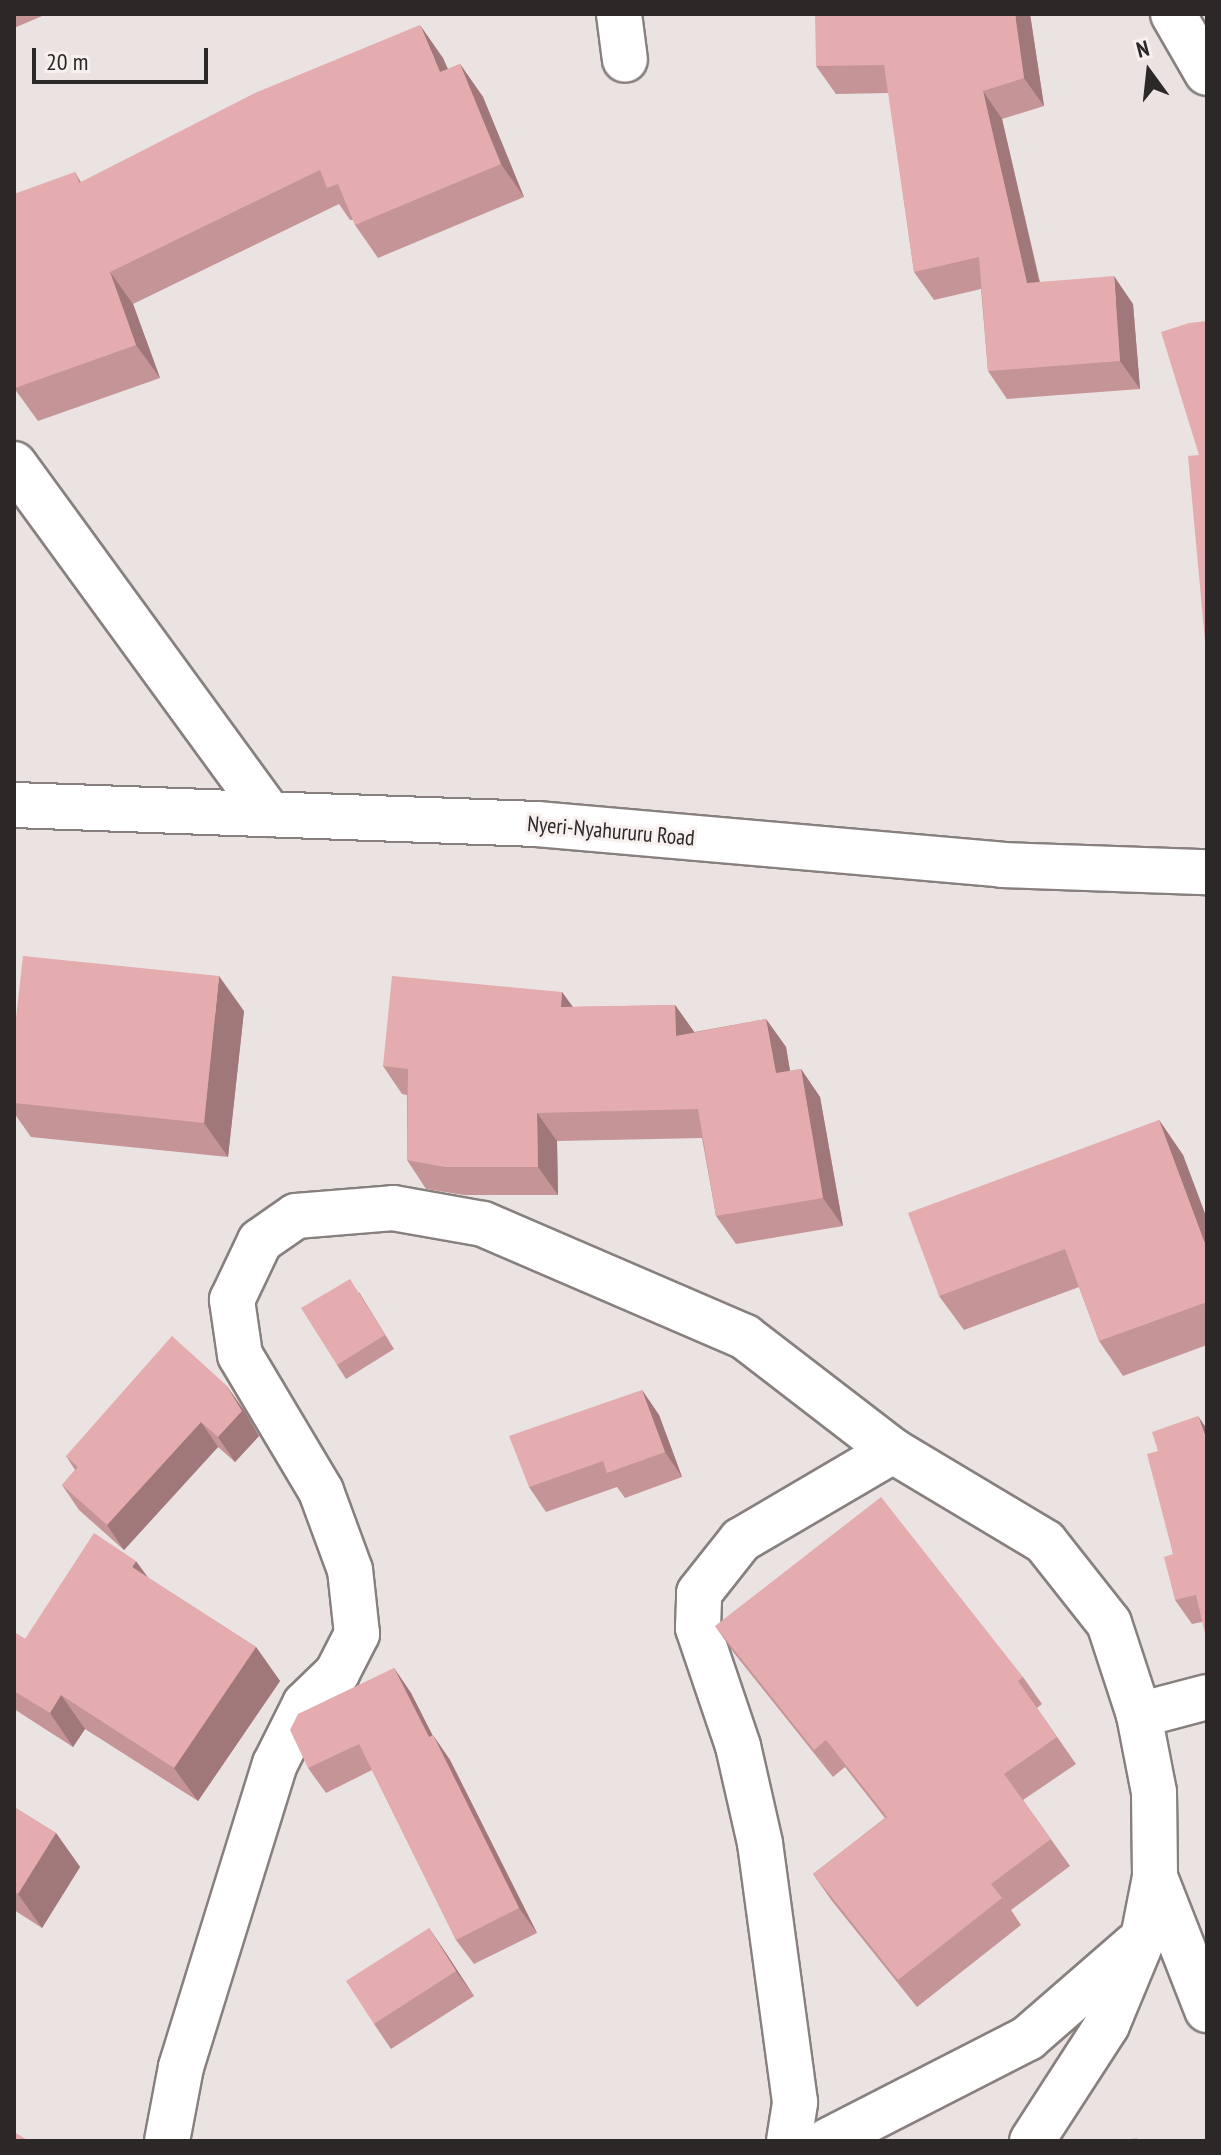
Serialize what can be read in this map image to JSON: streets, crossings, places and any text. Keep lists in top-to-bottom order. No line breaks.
{"streets":{"street":["Nyeri-Nyahururu Road"]},"scale_bar":"20 m","north":"top"}
